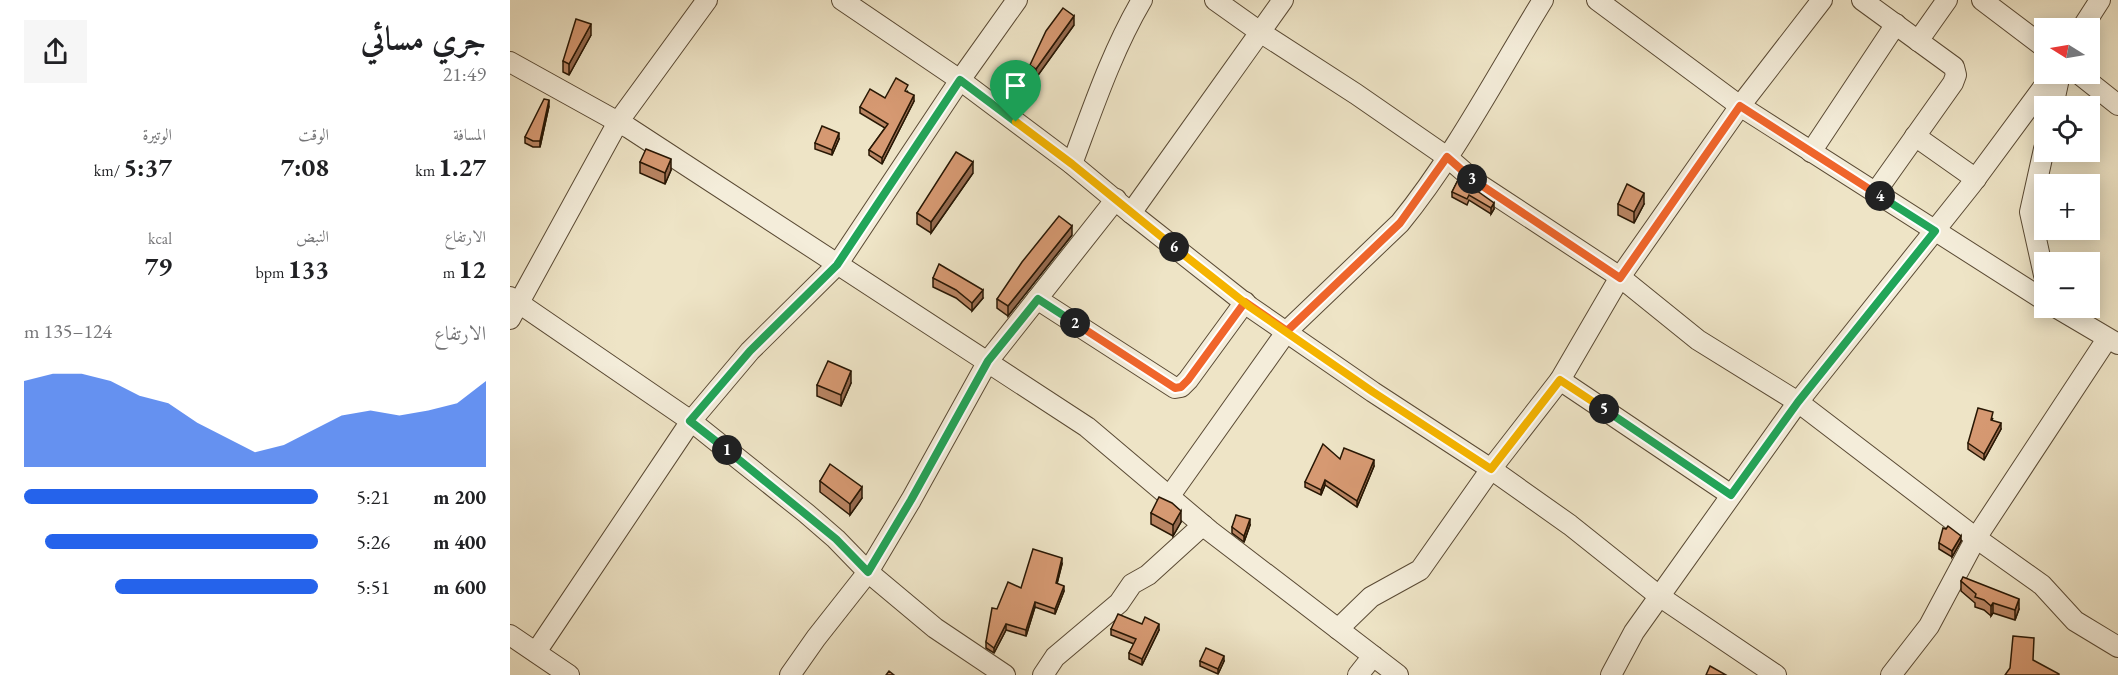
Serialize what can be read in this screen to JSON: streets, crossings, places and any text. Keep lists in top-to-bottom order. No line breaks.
{"north":"left","page":{"heading":["جري مسائي","21:49"],"map_buttons":["+","−"],"stats":[["المسافة","1.27 km"],["الوقت","7:08"],["الوتيرة","5:37 /km"],["الارتفاع","12 m"],["النبض","133 bpm"],["kcal","79"]],"pins":["3","4","6","2","5","1"],"chart":["الارتفاع","124–135 m"],"list":[{"name":"200 m","note":"5:21"},{"name":"400 m","note":"5:26"},{"name":"600 m","note":"5:51"}]}}
